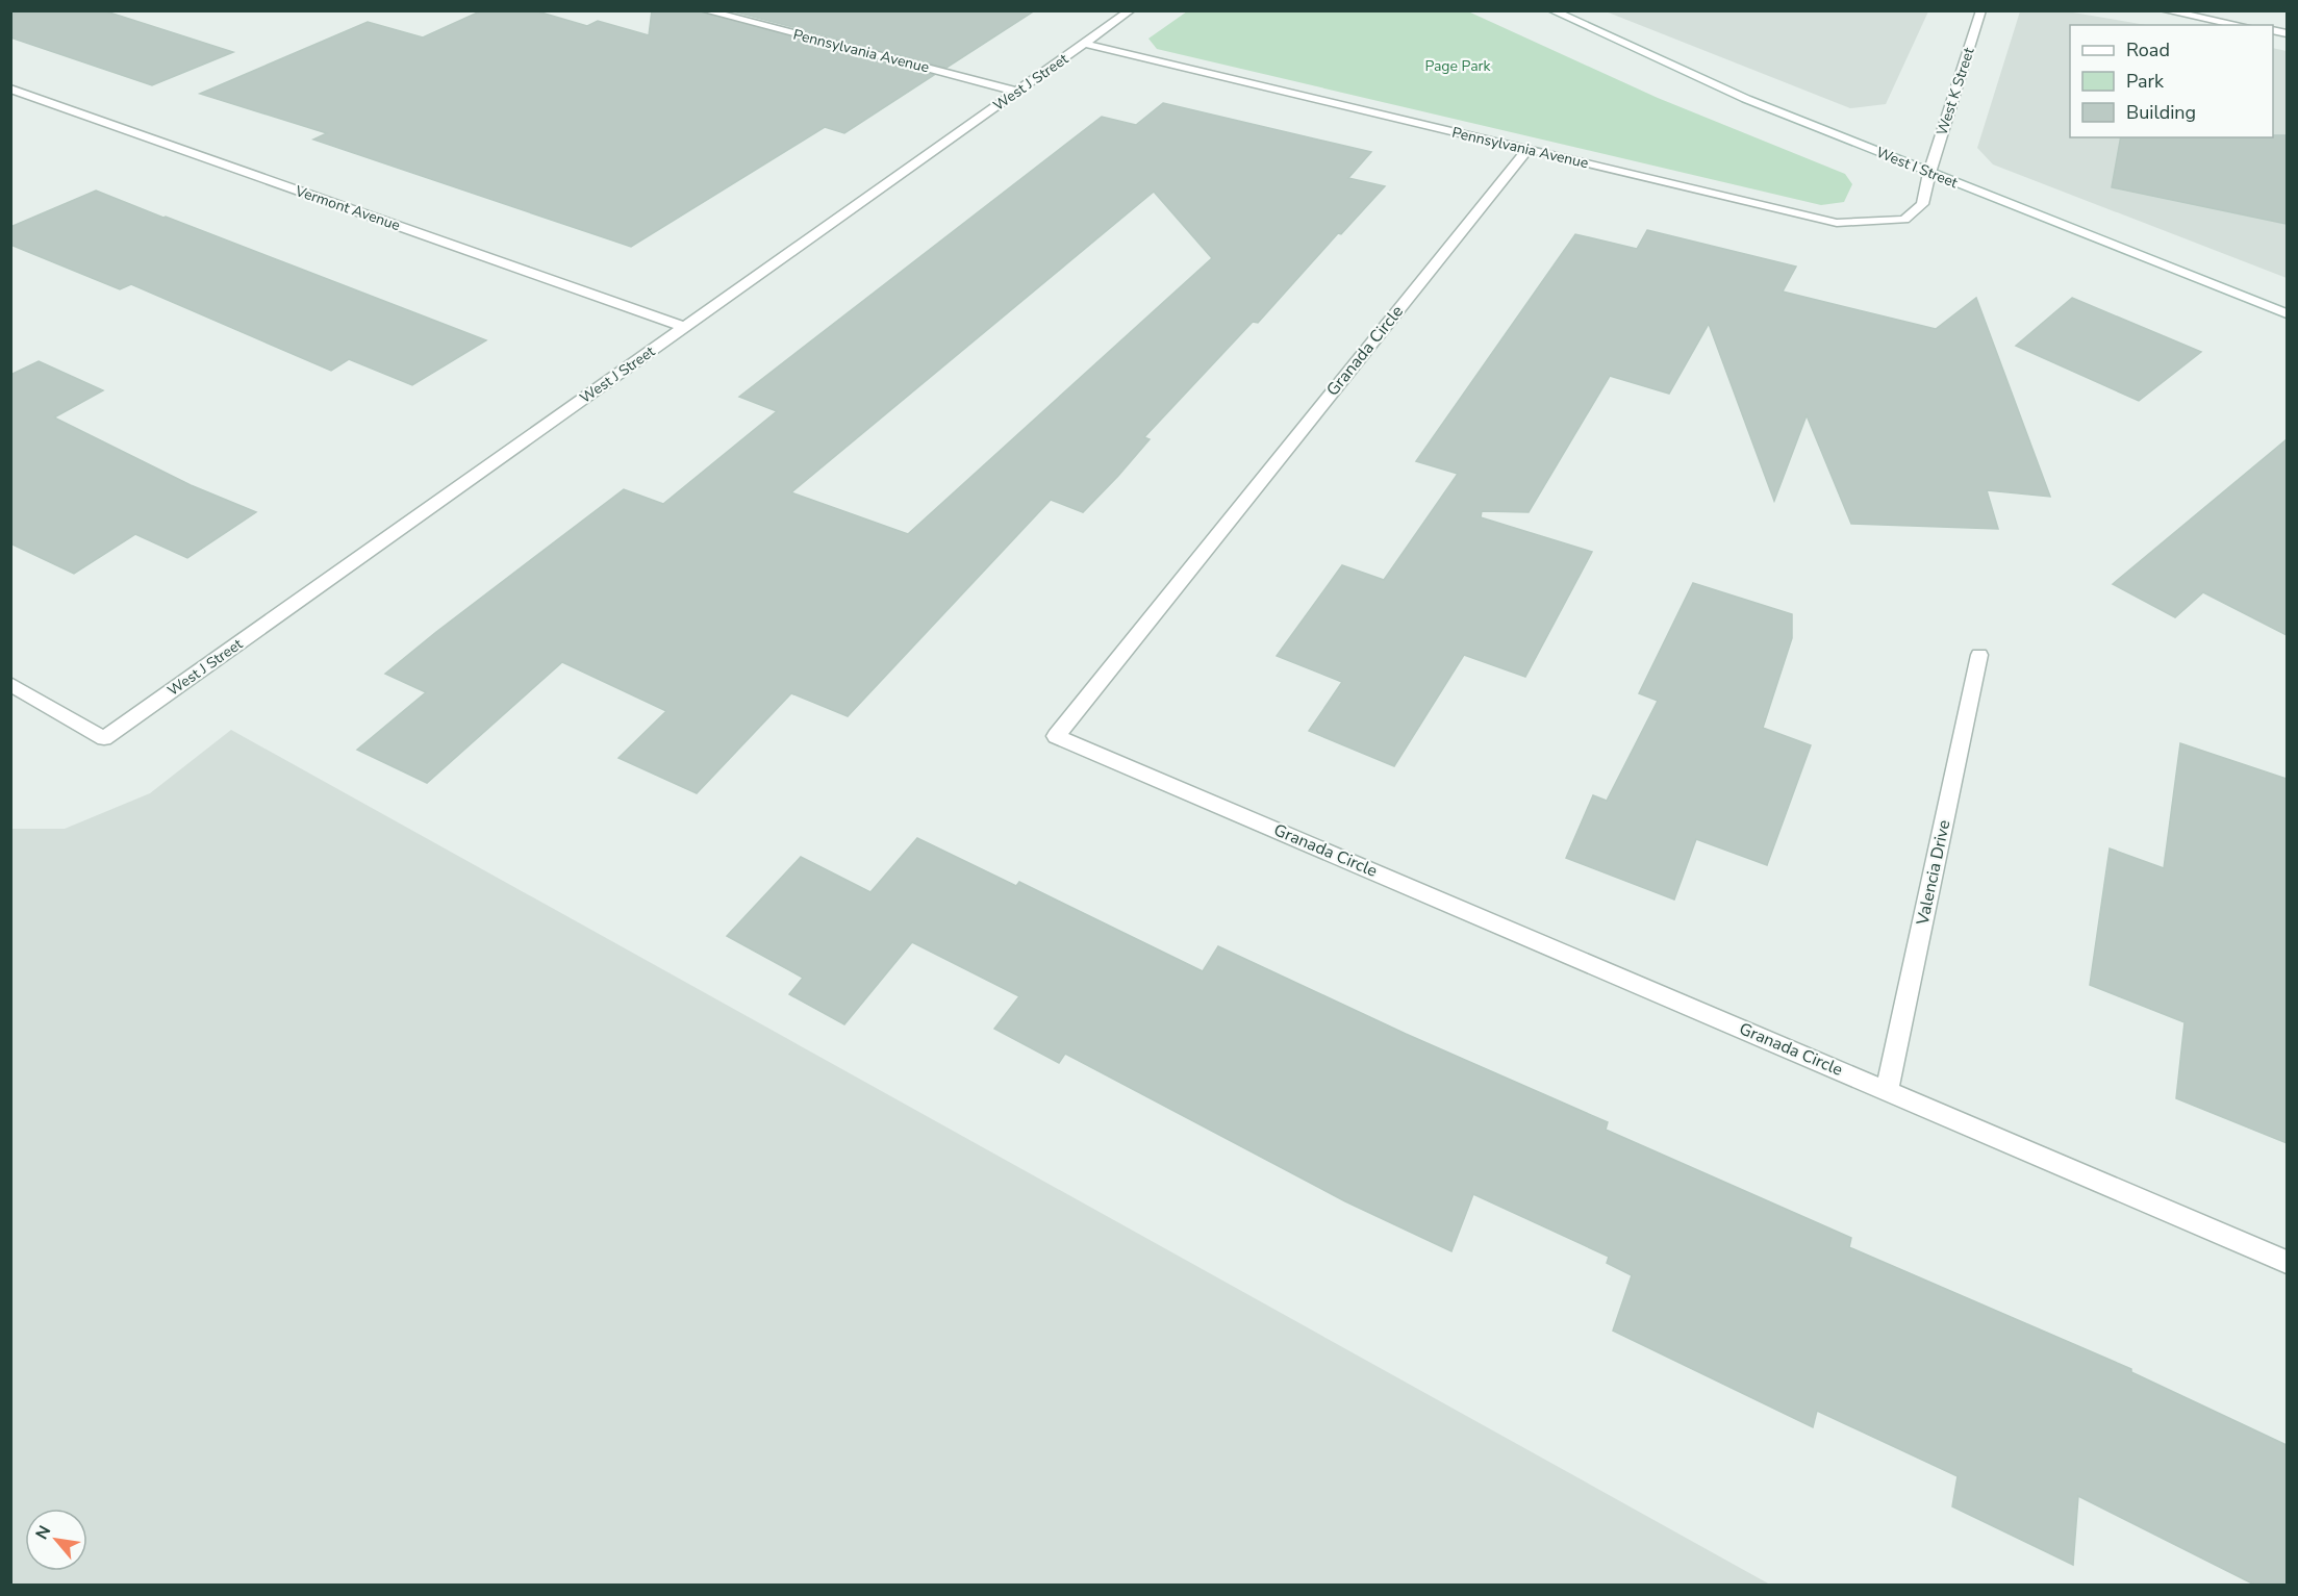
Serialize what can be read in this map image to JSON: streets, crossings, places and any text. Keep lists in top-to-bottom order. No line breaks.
{"streets":{"street":["Pennsylvania Avenue","West J Street","West K Street","West I Street","Vermont Avenue","Granada Circle","Valencia Drive"]},"crossings":[["Pennsylvania Avenue","West J Street"],["Pennsylvania Avenue","West K Street"],["Pennsylvania Avenue","West I Street"],["Pennsylvania Avenue","Granada Circle"],["West J Street","Vermont Avenue"],["West K Street","West I Street"],["Granada Circle","Valencia Drive"]],"parks":["Page Park"],"legend":["Road","Park","Building"],"north":"top left"}
